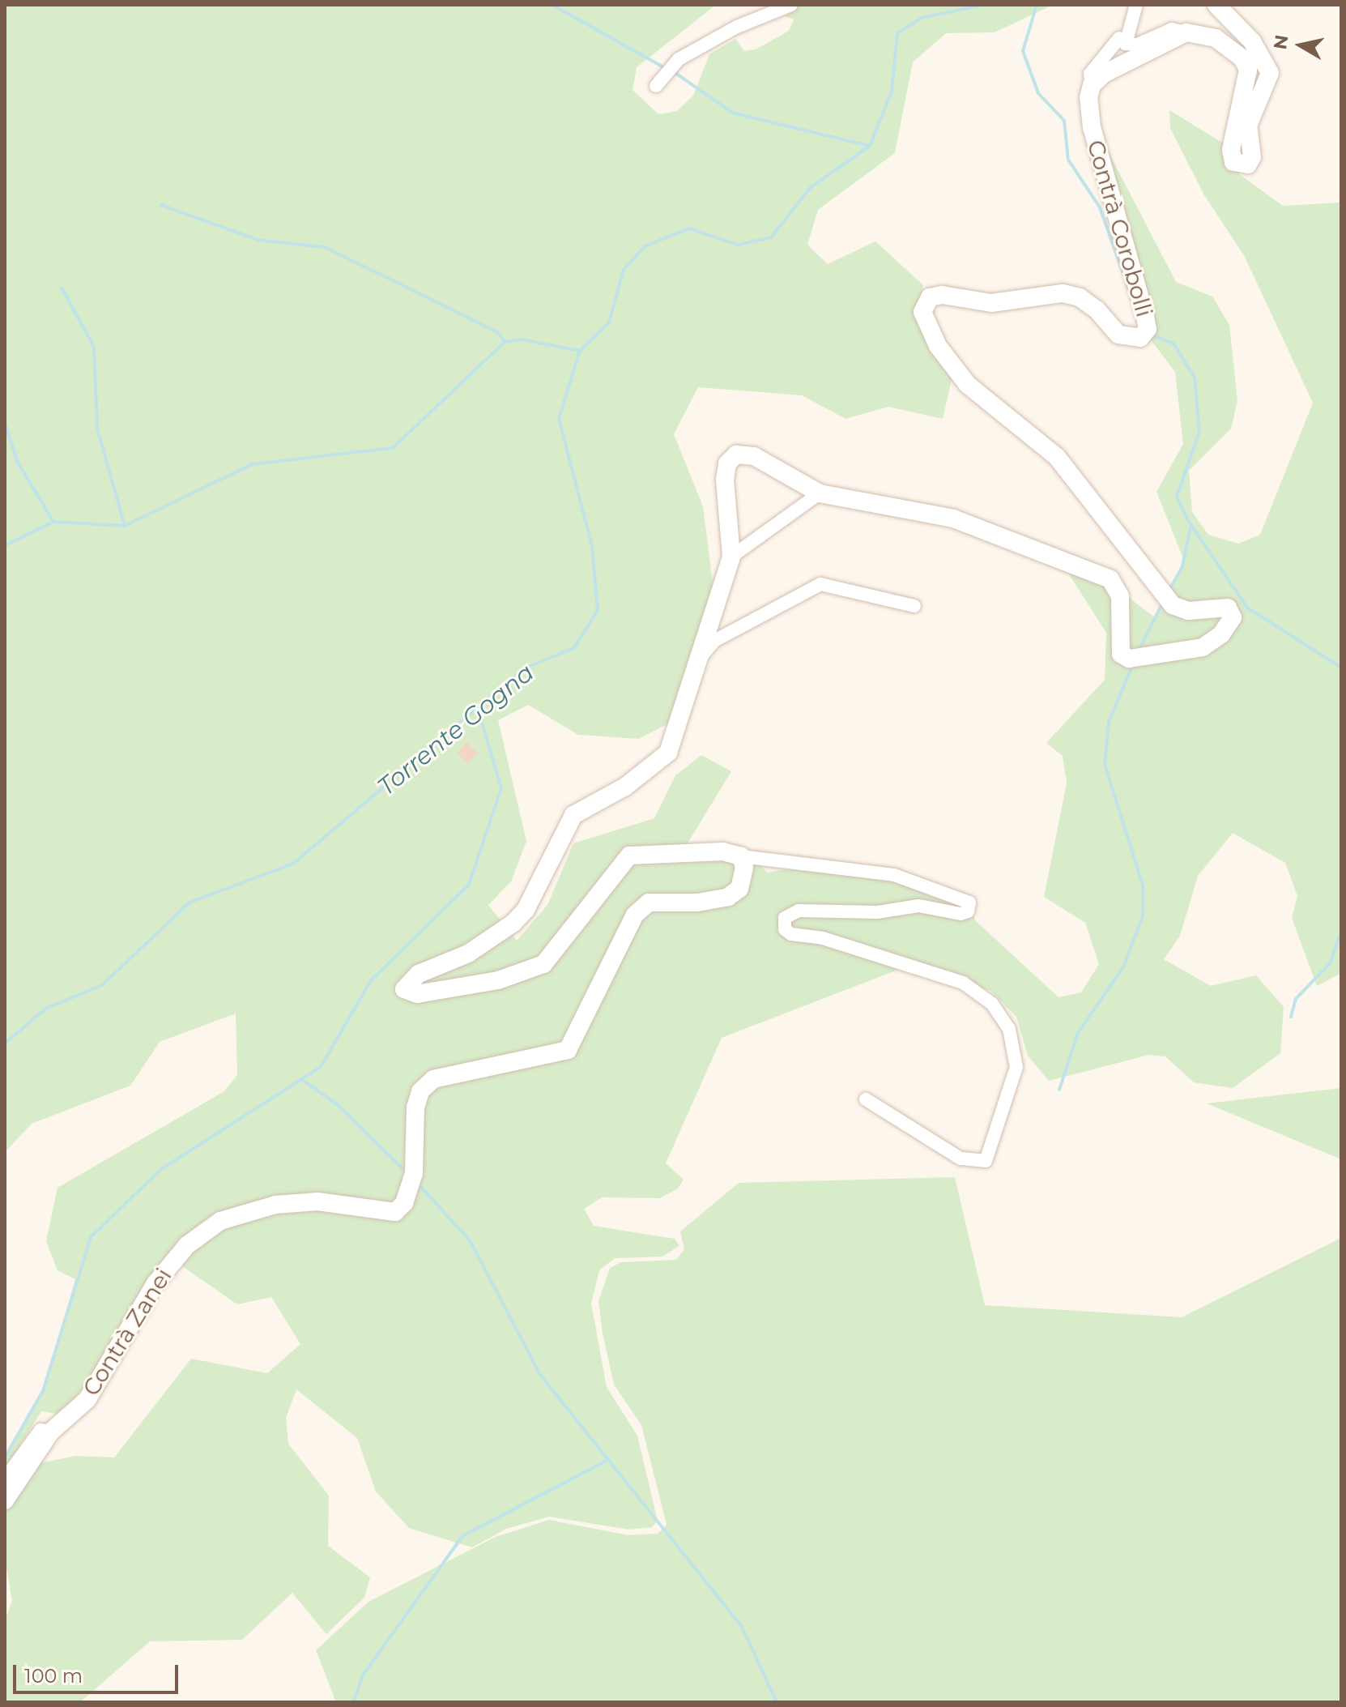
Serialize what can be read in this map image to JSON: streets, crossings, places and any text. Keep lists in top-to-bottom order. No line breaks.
{"streets":{"street":["Contrà Corobolli","Contrà Zanei"]},"crossings":[["Contrà Corobolli","Contrà Zanei"]],"water":["Torrente Gogna"],"scale_bar":"100 m","north":"left"}
